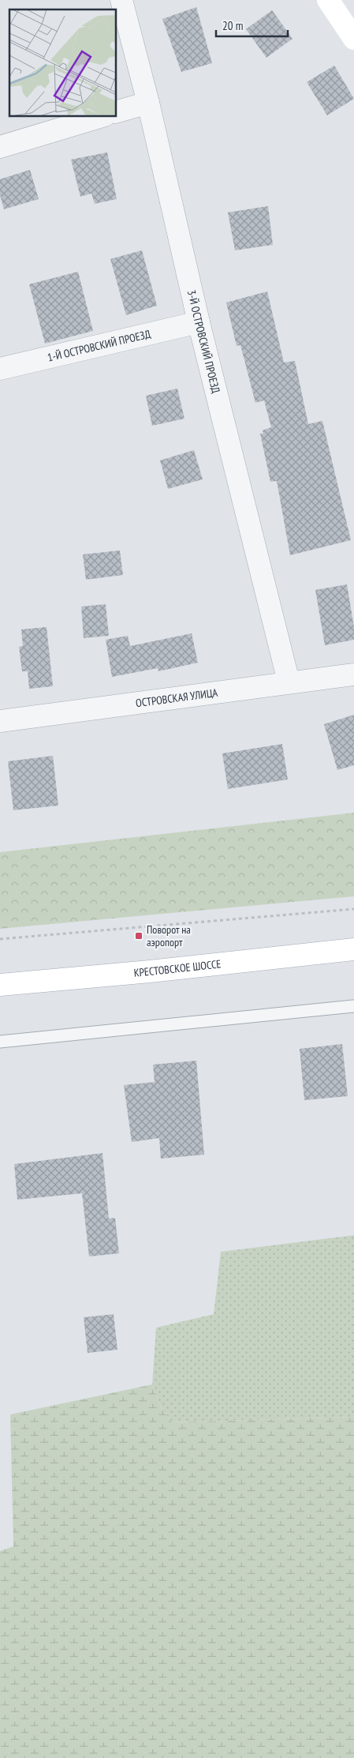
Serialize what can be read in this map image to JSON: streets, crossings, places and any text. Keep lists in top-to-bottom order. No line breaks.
{"streets":{"main road":["КРЕСТОВСКОЕ ШОССЕ"],"street":["3-Й ОСТРОВСКИЙ ПРОЕЗД","1-Й ОСТРОВСКИЙ ПРОЕЗД","ОСТРОВСКАЯ УЛИЦА"]},"crossings":[["3-Й ОСТРОВСКИЙ ПРОЕЗД","1-Й ОСТРОВСКИЙ ПРОЕЗД"],["3-Й ОСТРОВСКИЙ ПРОЕЗД","ОСТРОВСКАЯ УЛИЦА"]],"places":{"transit":["Поворот на аэропорт"]},"scale_bar":"20 m"}
